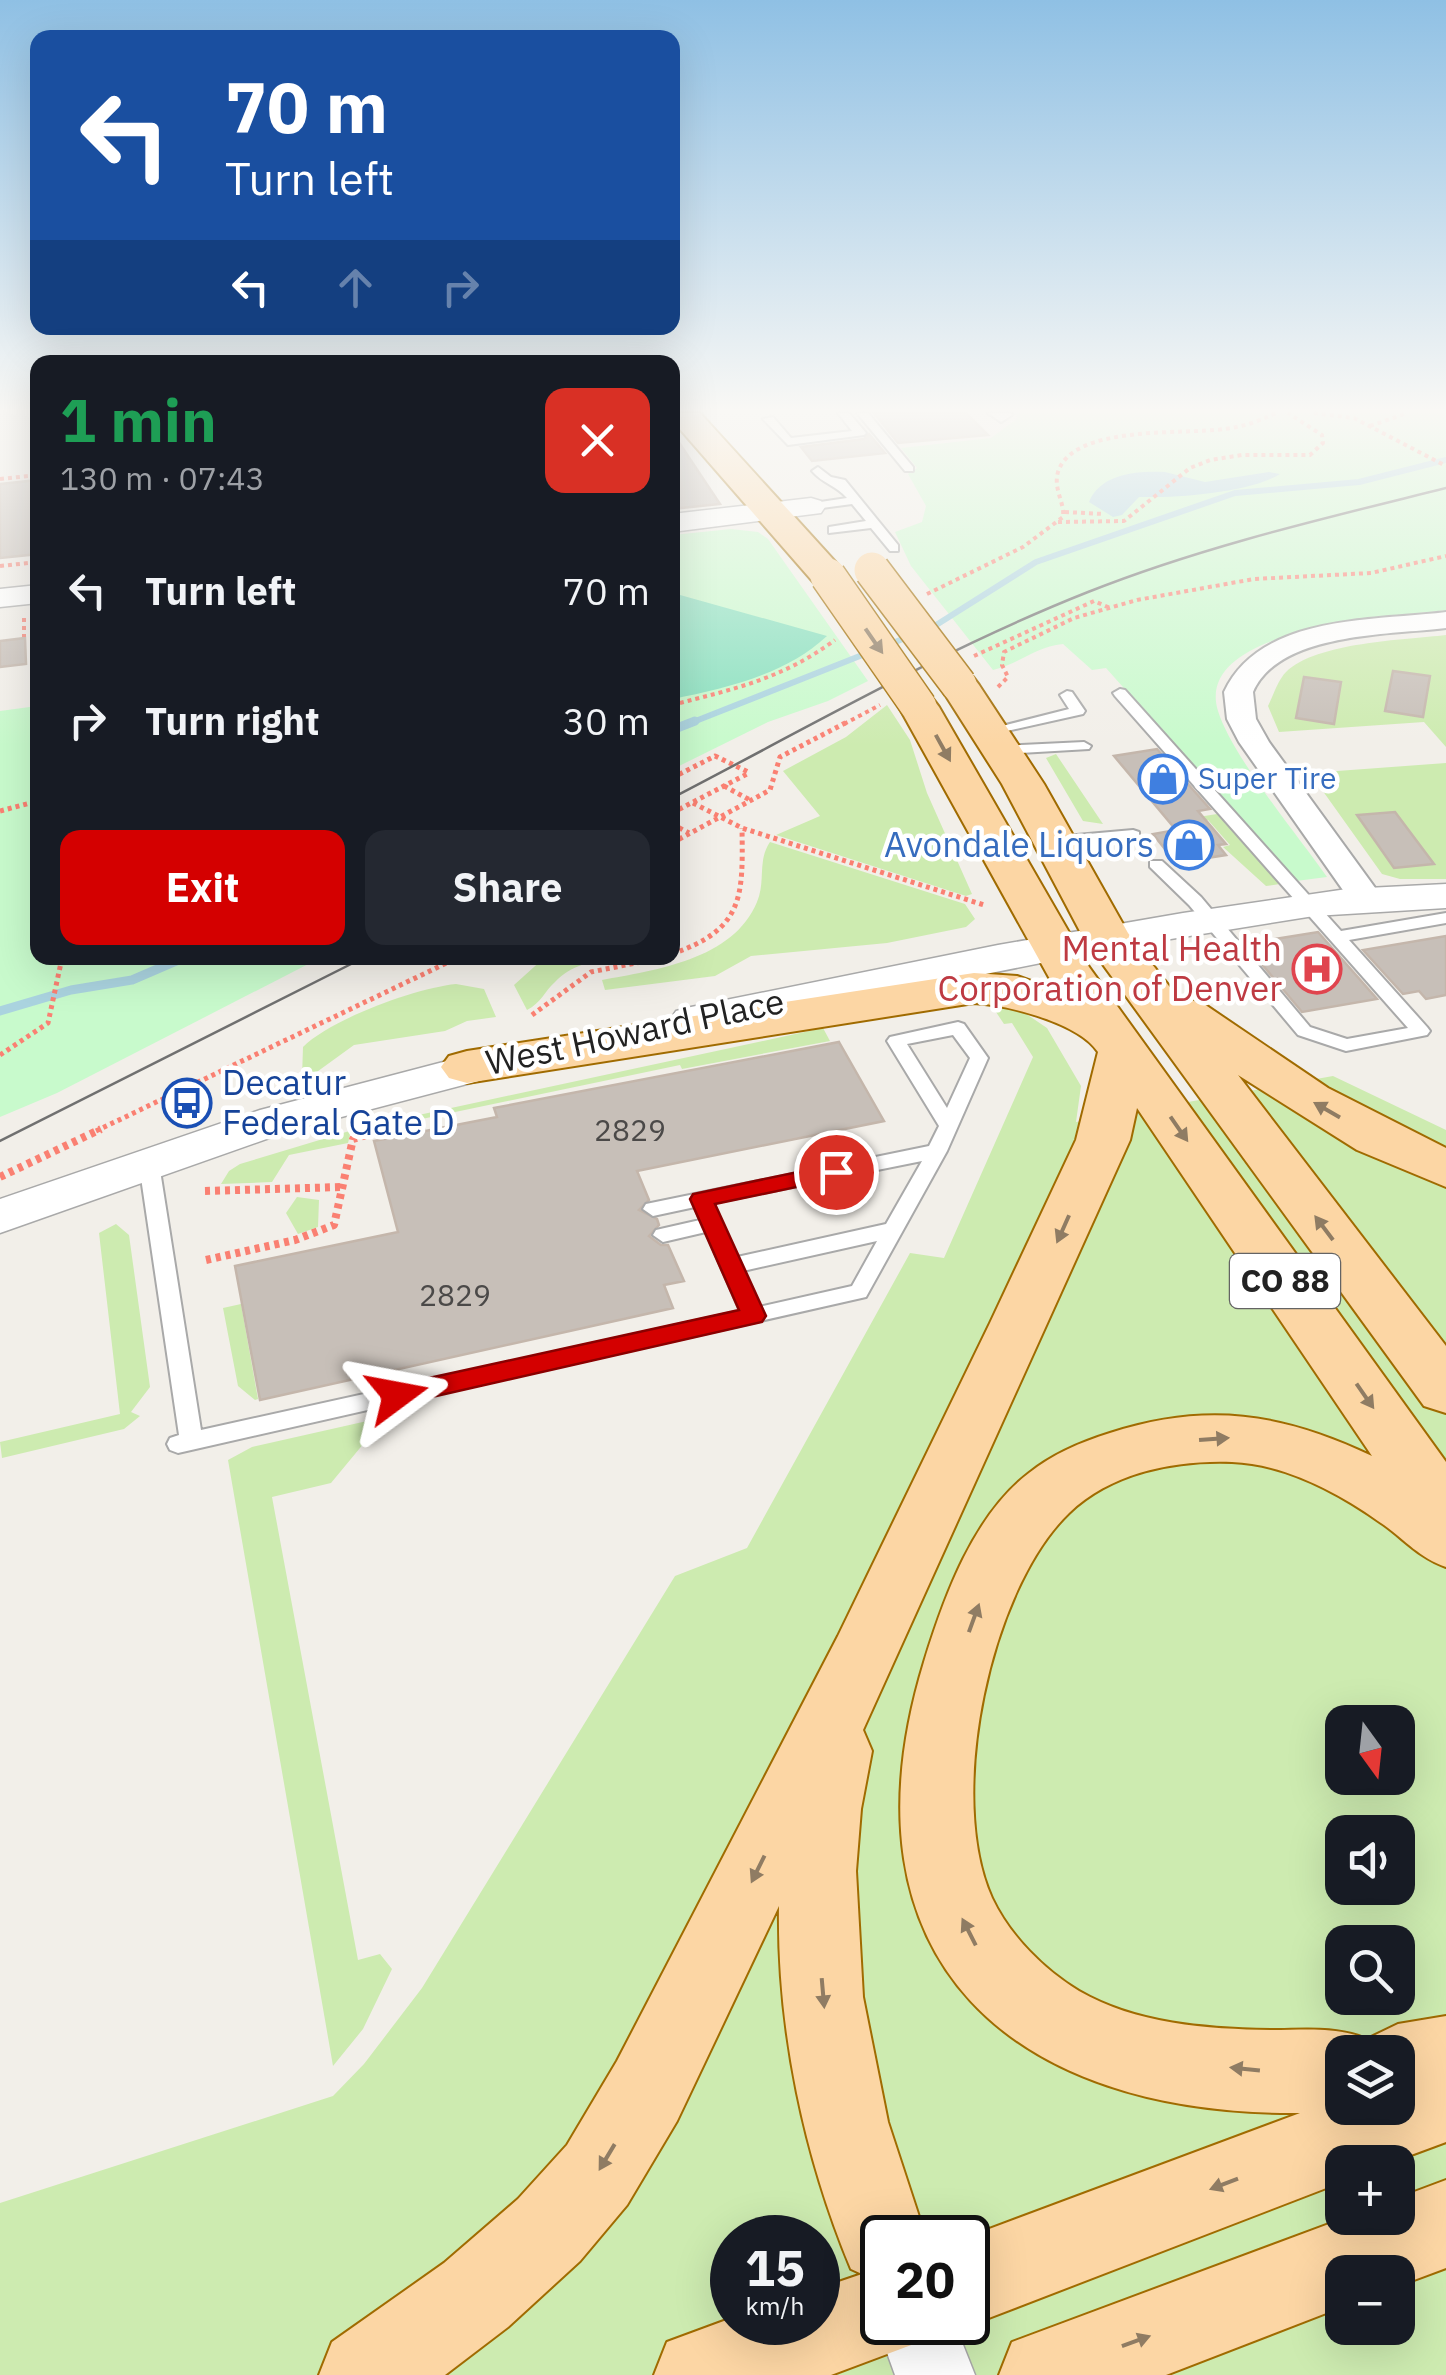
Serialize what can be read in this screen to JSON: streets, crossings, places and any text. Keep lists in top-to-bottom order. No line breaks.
{"streets":{"main road":["CO 88"],"street":["West Howard Place"]},"crossings":[["West Howard Place","CO 88"]],"places":{"shop":["Super Tire","Avondale Liquors"],"hospital":["Mental Health Corporation of Denver"],"bus stop":["Decatur Federal Gate D"]},"house_numbers":["2829","2829"],"north":"bottom","page":{"turn":["70 m","Turn left"],"heading":["1 min","130 m · 07:43"],"list":[{"name":"Turn left","value":"70 m"},{"name":"Turn right","value":"30 m"}],"buttons":["Exit","Share"],"map_buttons":["+","−"],"speed":"15 km/h","limit":"20"}}
